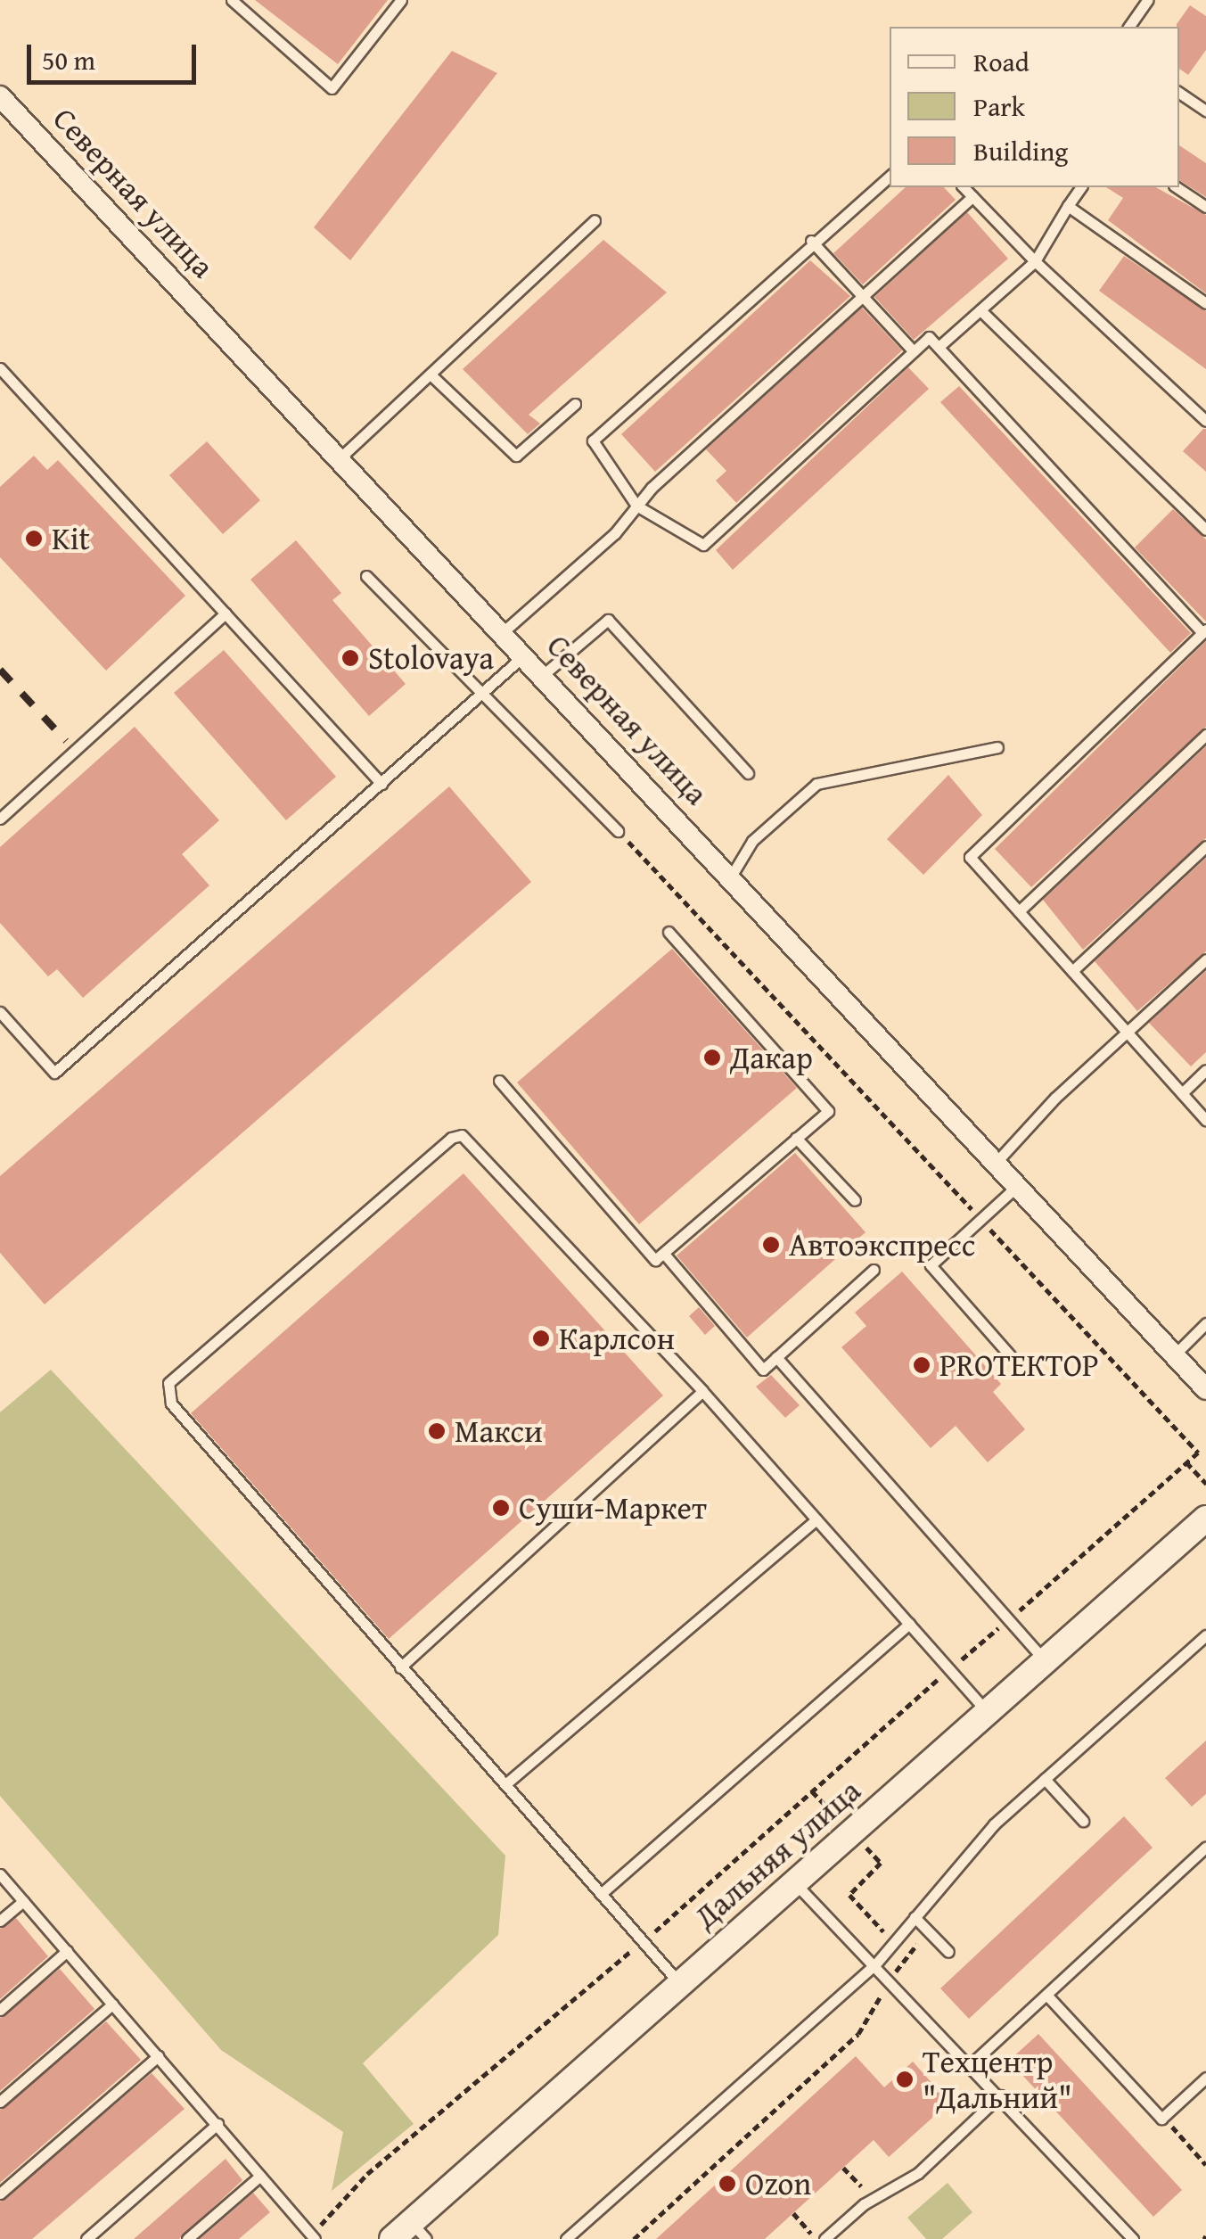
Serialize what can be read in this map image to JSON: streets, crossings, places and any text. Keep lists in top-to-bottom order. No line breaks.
{"streets":{"street":["Северная улица","Дальняя улица"]},"places":["Kit","Stolovaya","Дакар","Автоэкспресс","Карлсон","PROТЕКТОР","Макси","Суши-Маркет","Техцентр \"Дальний\"","Ozon"],"legend":["Road","Park","Building"],"scale_bar":"50 m"}
